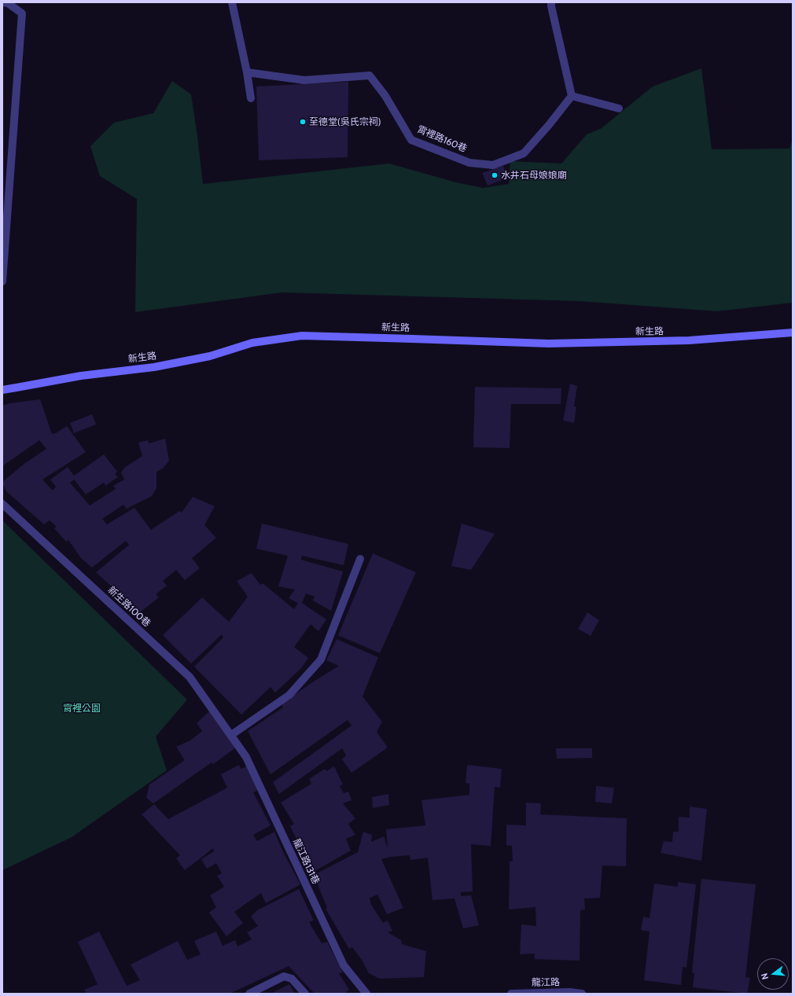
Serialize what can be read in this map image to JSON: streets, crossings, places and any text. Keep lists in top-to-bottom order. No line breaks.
{"streets":{"street":["霄裡路160巷","新生路","新生路100巷","龍江路131巷","龍江路"]},"crossings":[["新生路100巷","龍江路131巷"]],"parks":["霄裡公園"],"places":["至德堂(吳氏宗祠)","水井石母娘娘廟"],"north":"left"}
